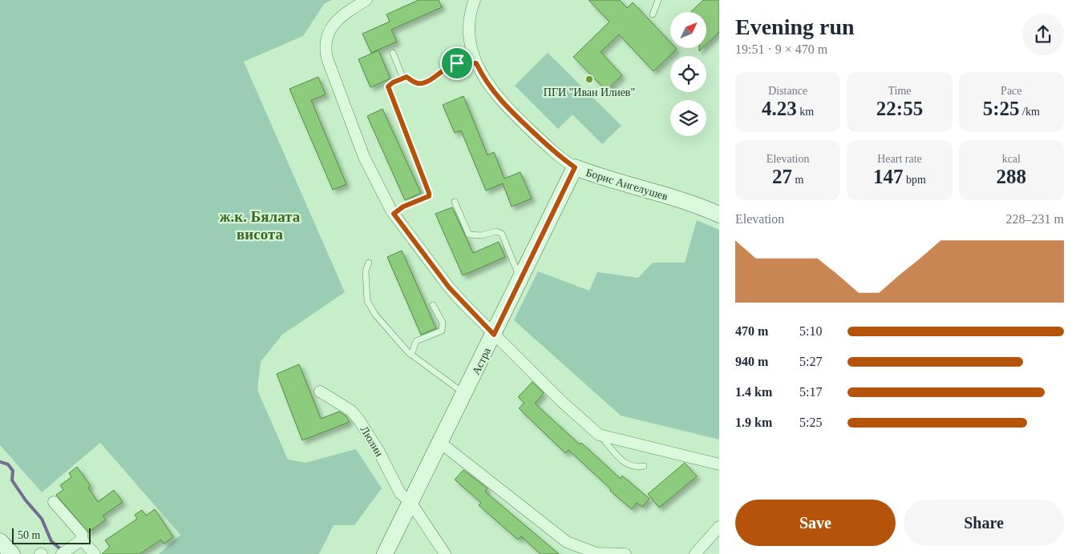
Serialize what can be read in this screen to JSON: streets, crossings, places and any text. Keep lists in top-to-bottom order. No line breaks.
{"streets":{"street":["Борис Ангелушев","Астра","Люлин"]},"crossings":[["Борис Ангелушев","Астра"],["Астра","Люлин"]],"districts":["ж.к. Бялата висота"],"places":["ПГИ \"Иван Илиев\""],"scale_bar":"50 m","north":"top right","page":{"heading":["Evening run","19:51 · 9 × 470 m"],"stats":[["Distance","4.23 km"],["Time","22:55"],["Pace","5:25 /km"],["Elevation","27 m"],["Heart rate","147 bpm"],["kcal","288"]],"chart":["Elevation","228–231 m"],"list":[{"name":"470 m","note":"5:10"},{"name":"940 m","note":"5:27"},{"name":"1.4 km","note":"5:17"},{"name":"1.9 km","note":"5:25"}],"buttons":["Save","Share"],"scale":"50 m"}}
